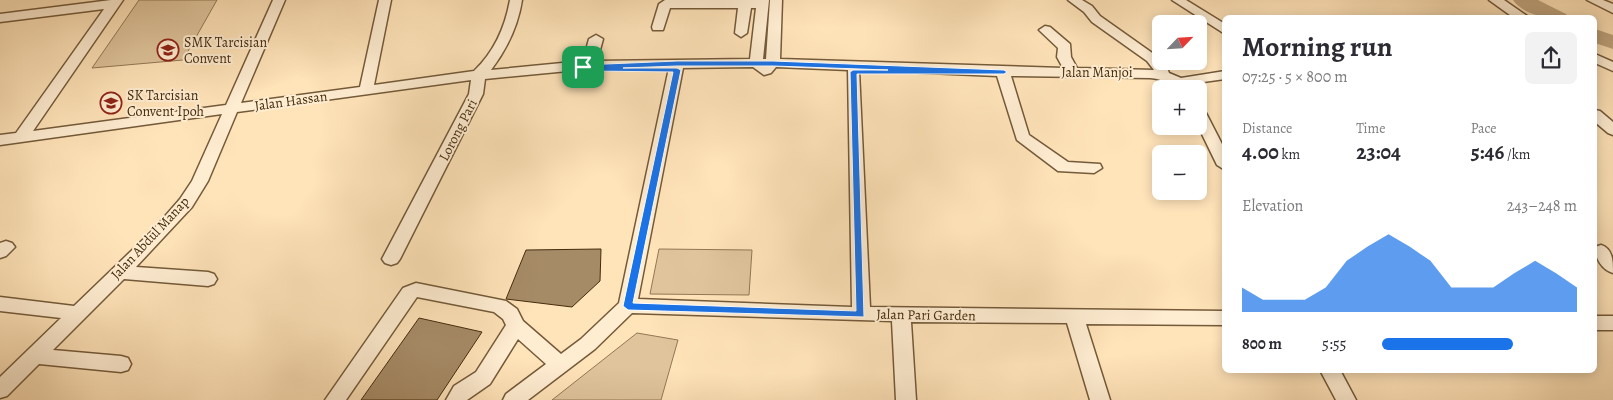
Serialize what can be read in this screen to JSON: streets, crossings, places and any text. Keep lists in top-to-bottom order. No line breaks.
{"streets":{"street":["Jalan Manjoi","Jalan Hassan","Lorong Pari","Jalan Abdul Manap","Jalan Pari Garden"]},"crossings":[["Jalan Manjoi","Jalan Hassan"],["Jalan Hassan","Lorong Pari"],["Jalan Hassan","Jalan Abdul Manap"]],"places":{"school or university":["SMK Tarcisian Convent","SK Tarcisian Convent Ipoh"]},"north":"top right","page":{"map_buttons":["+","−"],"heading":["Morning run","07:25 · 5 × 800 m"],"stats":[["Distance","4.00 km"],["Time","23:04"],["Pace","5:46 /km"]],"chart":["Elevation","243–248 m"],"list":[{"name":"800 m","note":"5:55"}]}}
